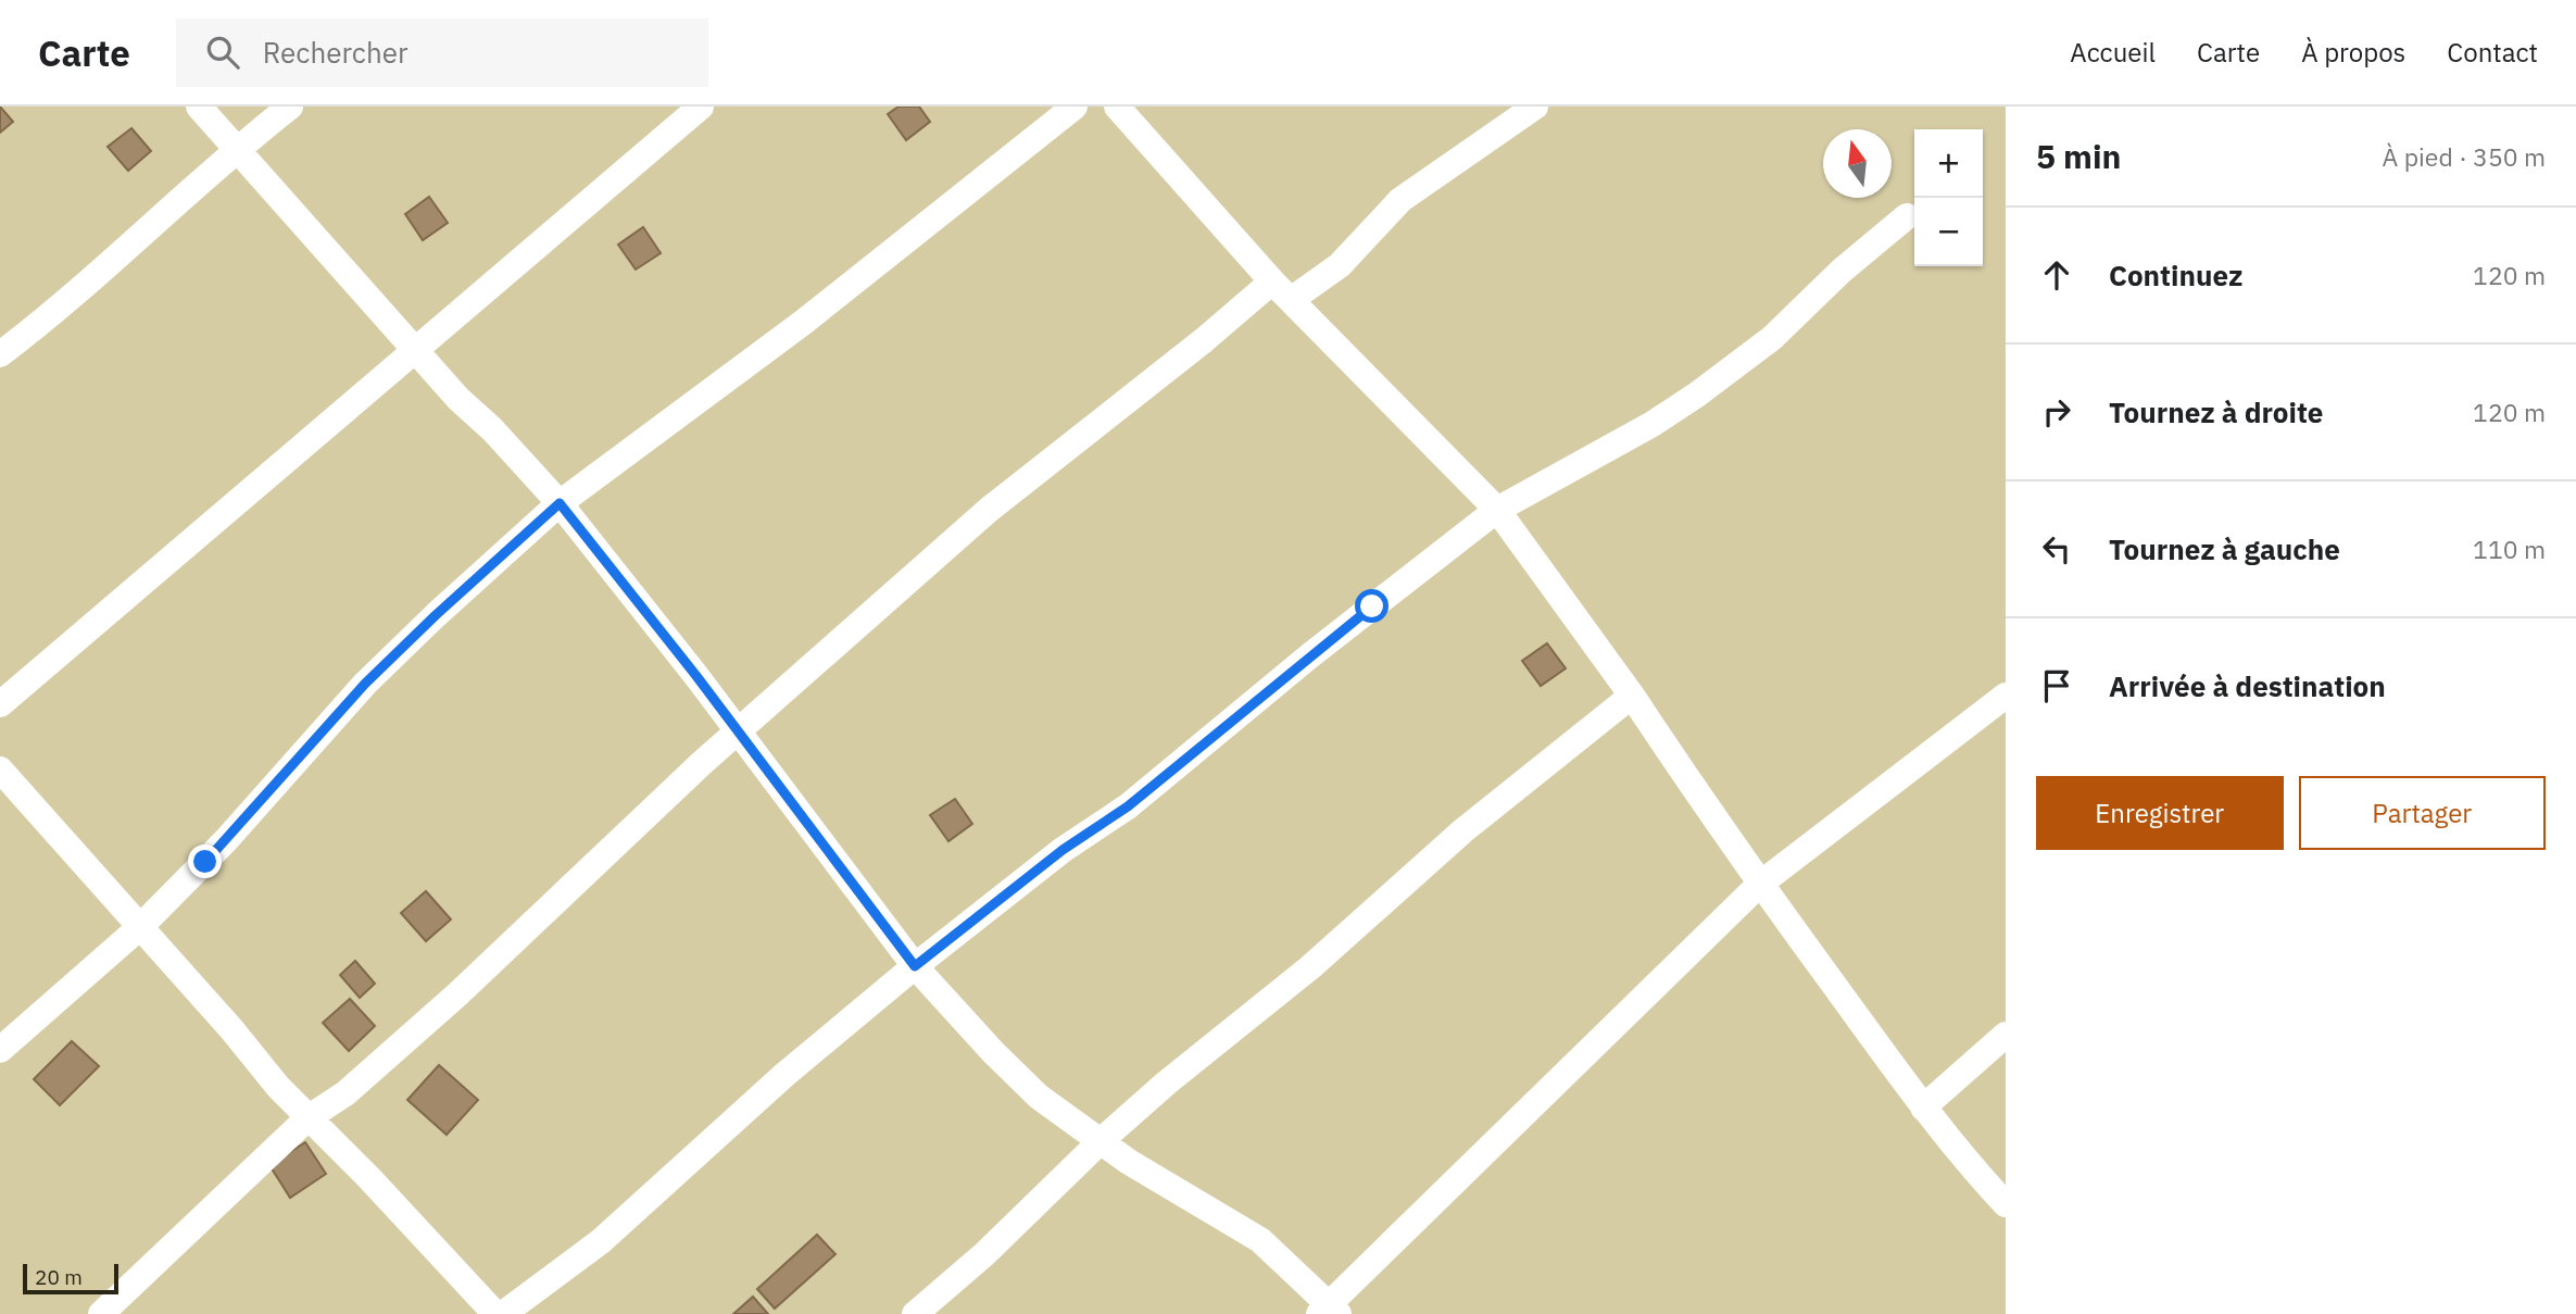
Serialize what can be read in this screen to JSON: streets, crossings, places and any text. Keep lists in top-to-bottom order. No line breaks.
{"scale_bar":"20 m","north":"top","page":{"header":"Carte","search":"Rechercher","nav":["Accueil","Carte","À propos","Contact"],"heading":["5 min","À pied · 350 m"],"map_buttons":["+","−"],"list":[["Continuez","120 m"],["Tournez à droite","120 m"],["Tournez à gauche","110 m"],"Arrivée à destination"],"buttons":["Enregistrer","Partager"],"scale":"20 m"}}
